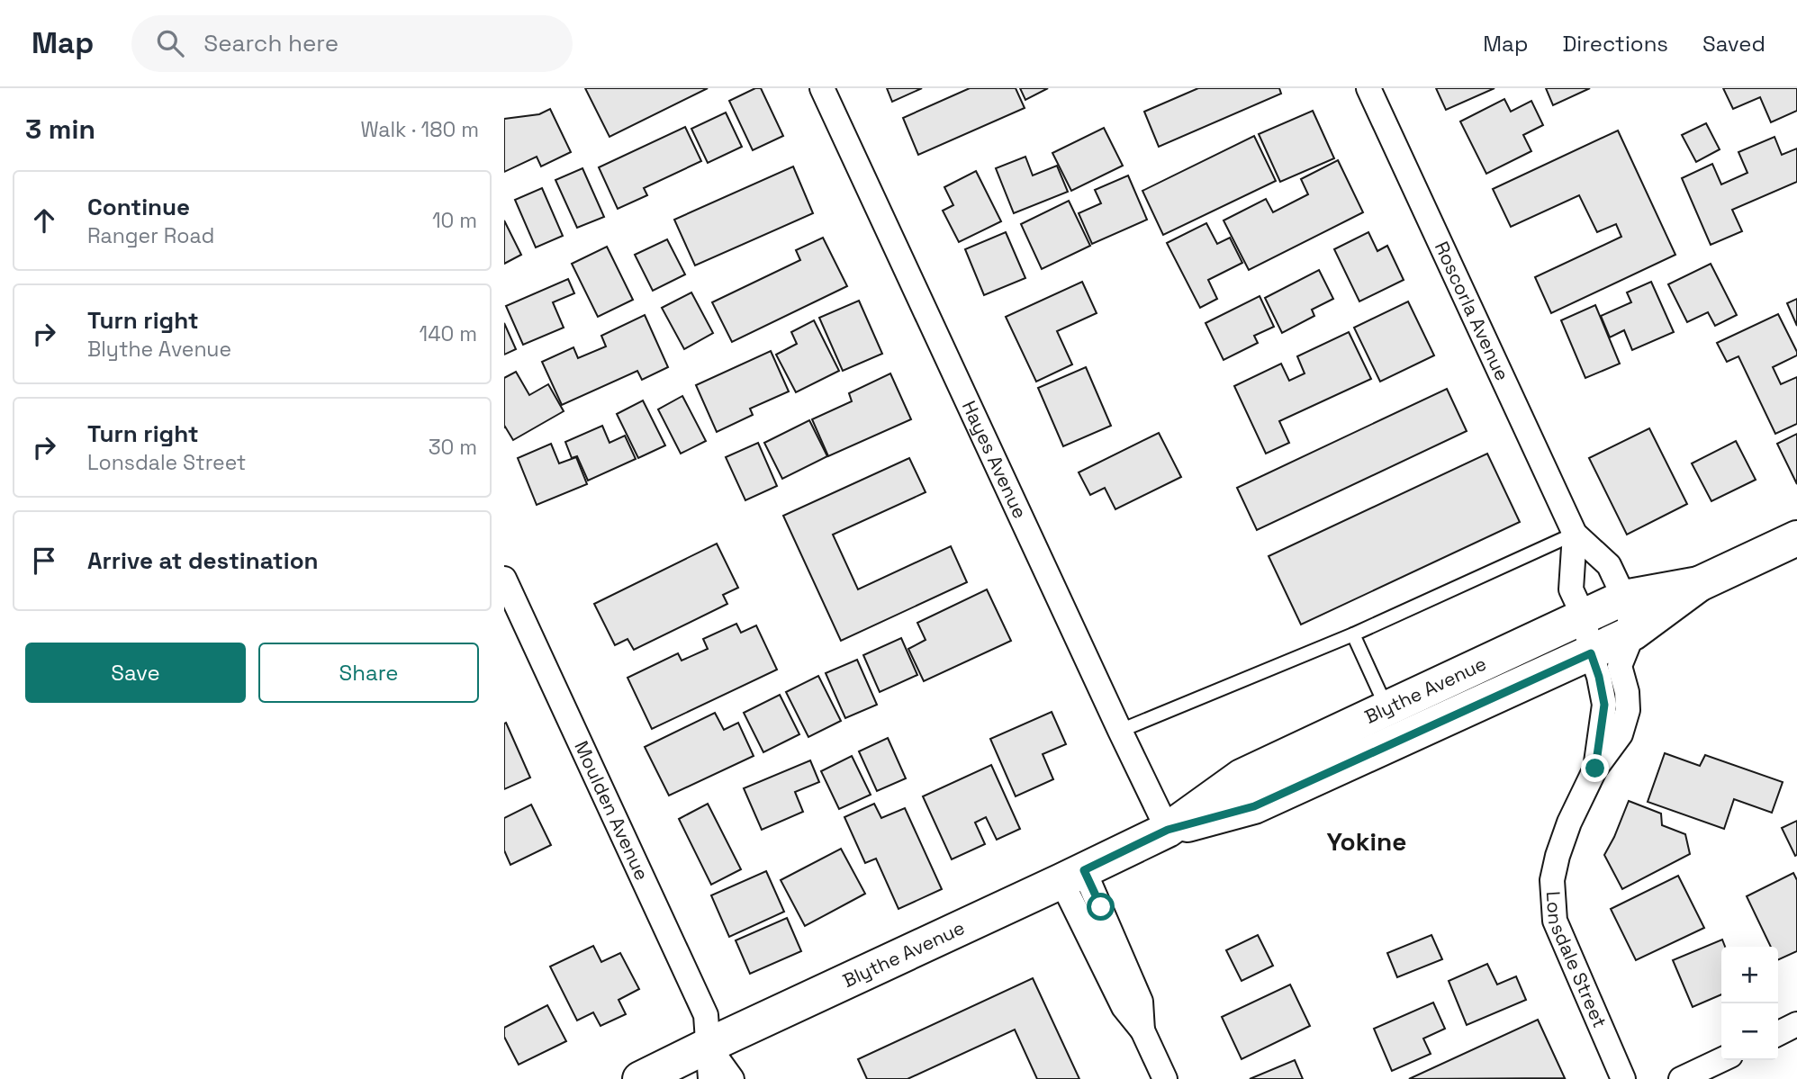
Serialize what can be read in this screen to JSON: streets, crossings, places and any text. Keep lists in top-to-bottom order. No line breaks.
{"streets":{"main road":["Blythe Avenue"],"street":["Roscorla Avenue","Hayes Avenue","Moulden Avenue","Lonsdale Street"]},"crossings":[["Roscorla Avenue","Blythe Avenue"],["Roscorla Avenue","Lonsdale Street"],["Hayes Avenue","Blythe Avenue"],["Blythe Avenue","Moulden Avenue"],["Blythe Avenue","Lonsdale Street"]],"districts":["Yokine"],"page":{"header":"Map","search":"Search here","nav":["Map","Directions","Saved"],"heading":["3 min","Walk · 180 m"],"list":[["Continue","Ranger Road","10 m"],["Turn right","Blythe Avenue","140 m"],["Turn right","Lonsdale Street","30 m"],"Arrive at destination"],"buttons":["Save","Share"],"map_buttons":["+","−"]}}
